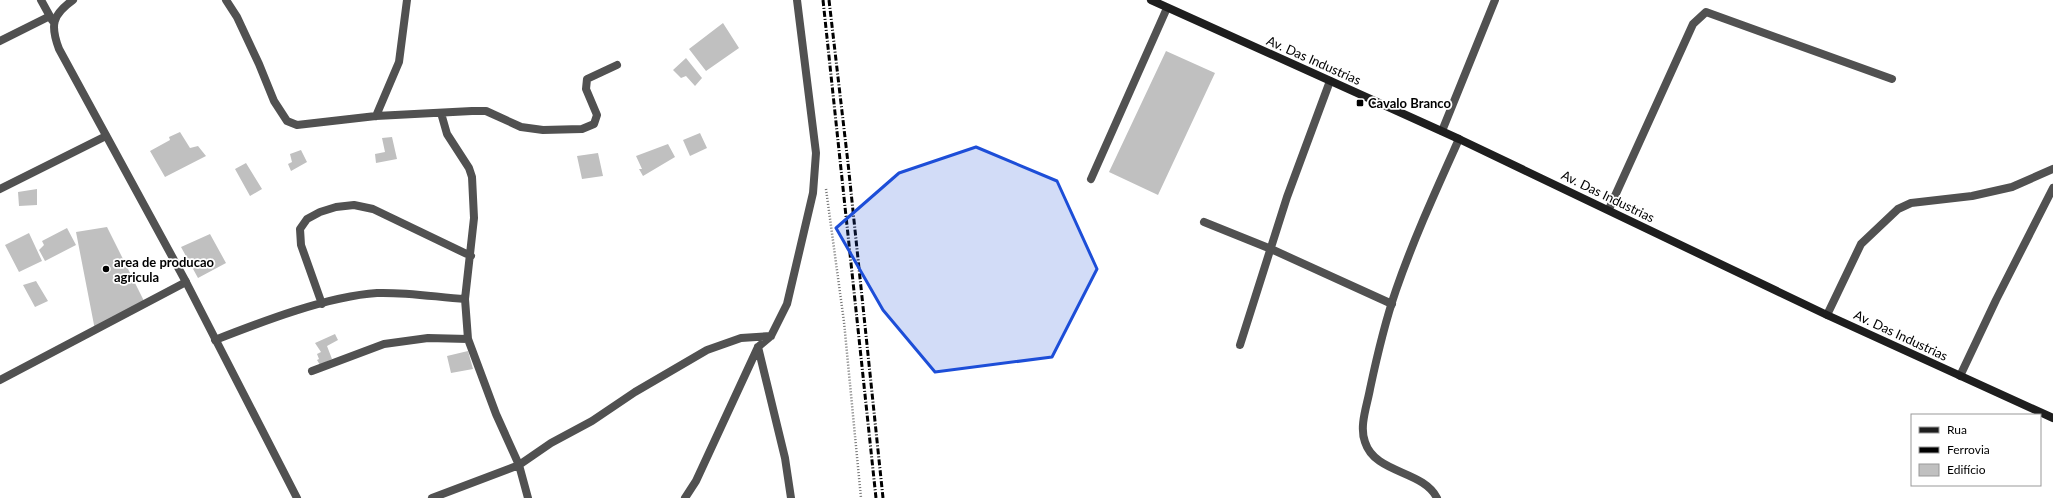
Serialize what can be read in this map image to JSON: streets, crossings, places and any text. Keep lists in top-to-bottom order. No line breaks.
{"streets":{"main road":["Av. Das Industrias"]},"places":{"transit":["Cavalo Branco"],"other":["area de producao agricula"]},"legend":["Rua","Ferrovia","Edifício"]}
